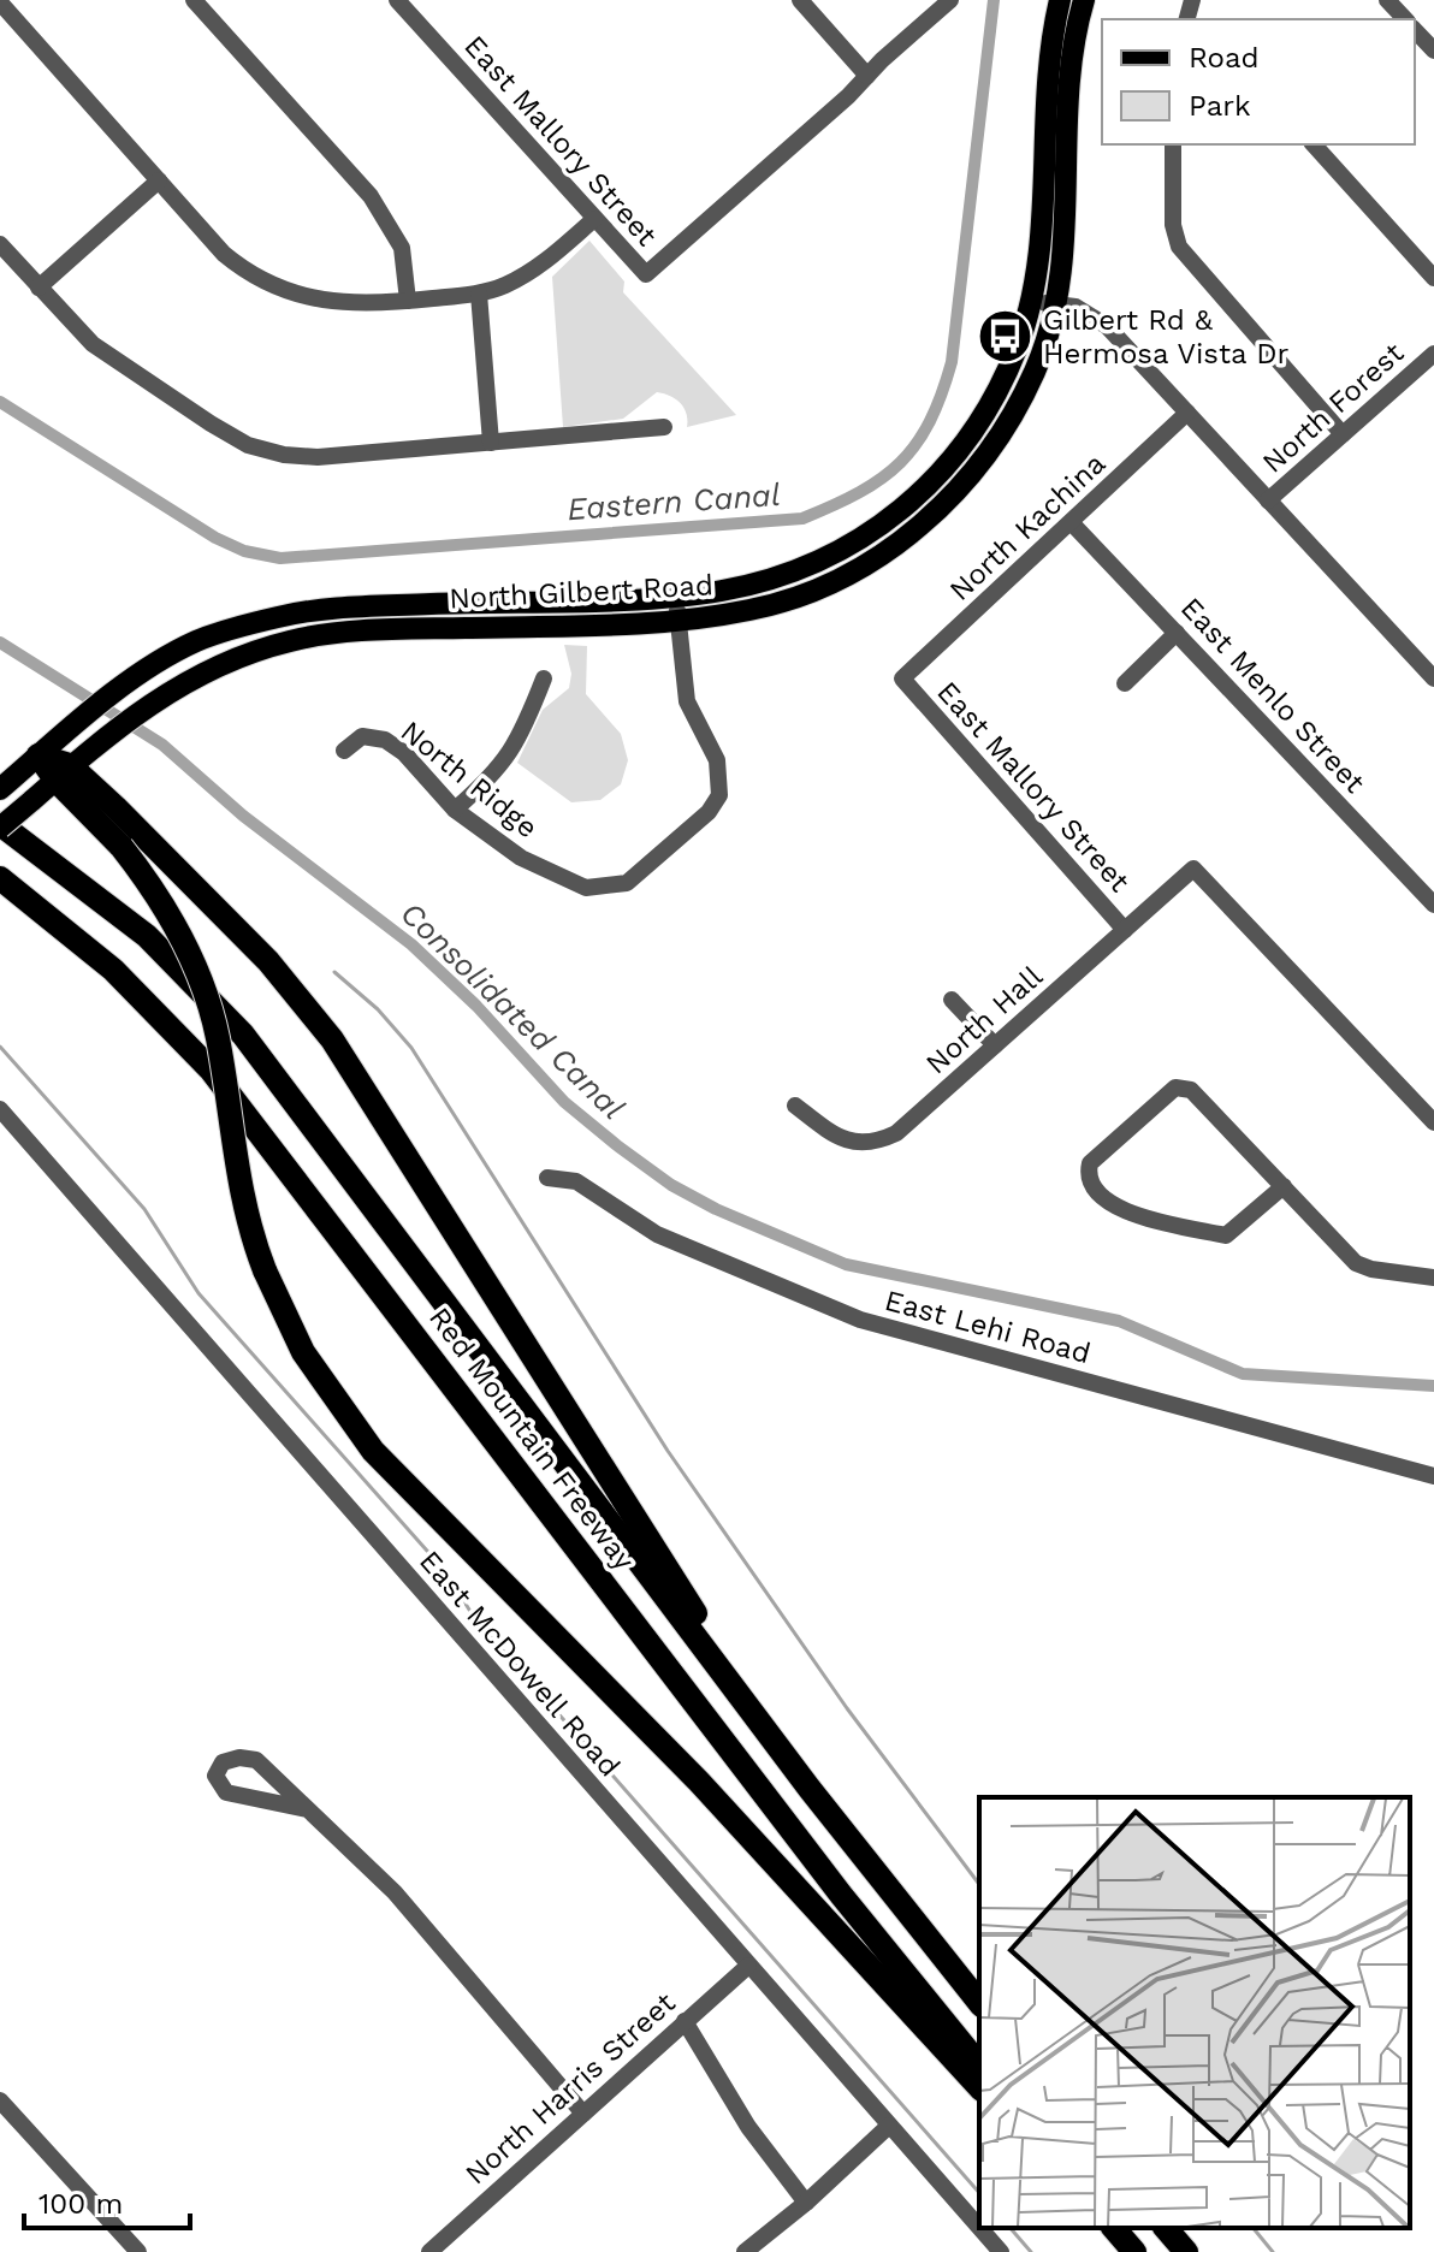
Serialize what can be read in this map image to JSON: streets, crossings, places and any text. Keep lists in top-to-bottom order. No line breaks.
{"streets":{"highway":["Red Mountain Freeway"],"main road":["North Gilbert Road"],"street":["East Mallory Street","North Forest","North Kachina","East Menlo Street","North Ridge","North Hall","East Lehi Road","East McDowell Road","North Harris Street"]},"crossings":[["East Mallory Street","North Kachina"],["East Mallory Street","North Hall"],["North Kachina","East Menlo Street"],["North Gilbert Road","North Ridge"],["North Gilbert Road","Red Mountain Freeway"],["East McDowell Road","North Harris Street"]],"water":["Eastern Canal","Consolidated Canal"],"places":{"bus stop":["Gilbert Rd & Hermosa Vista Dr"]},"legend":["Road","Park"],"scale_bar":"100 m"}
